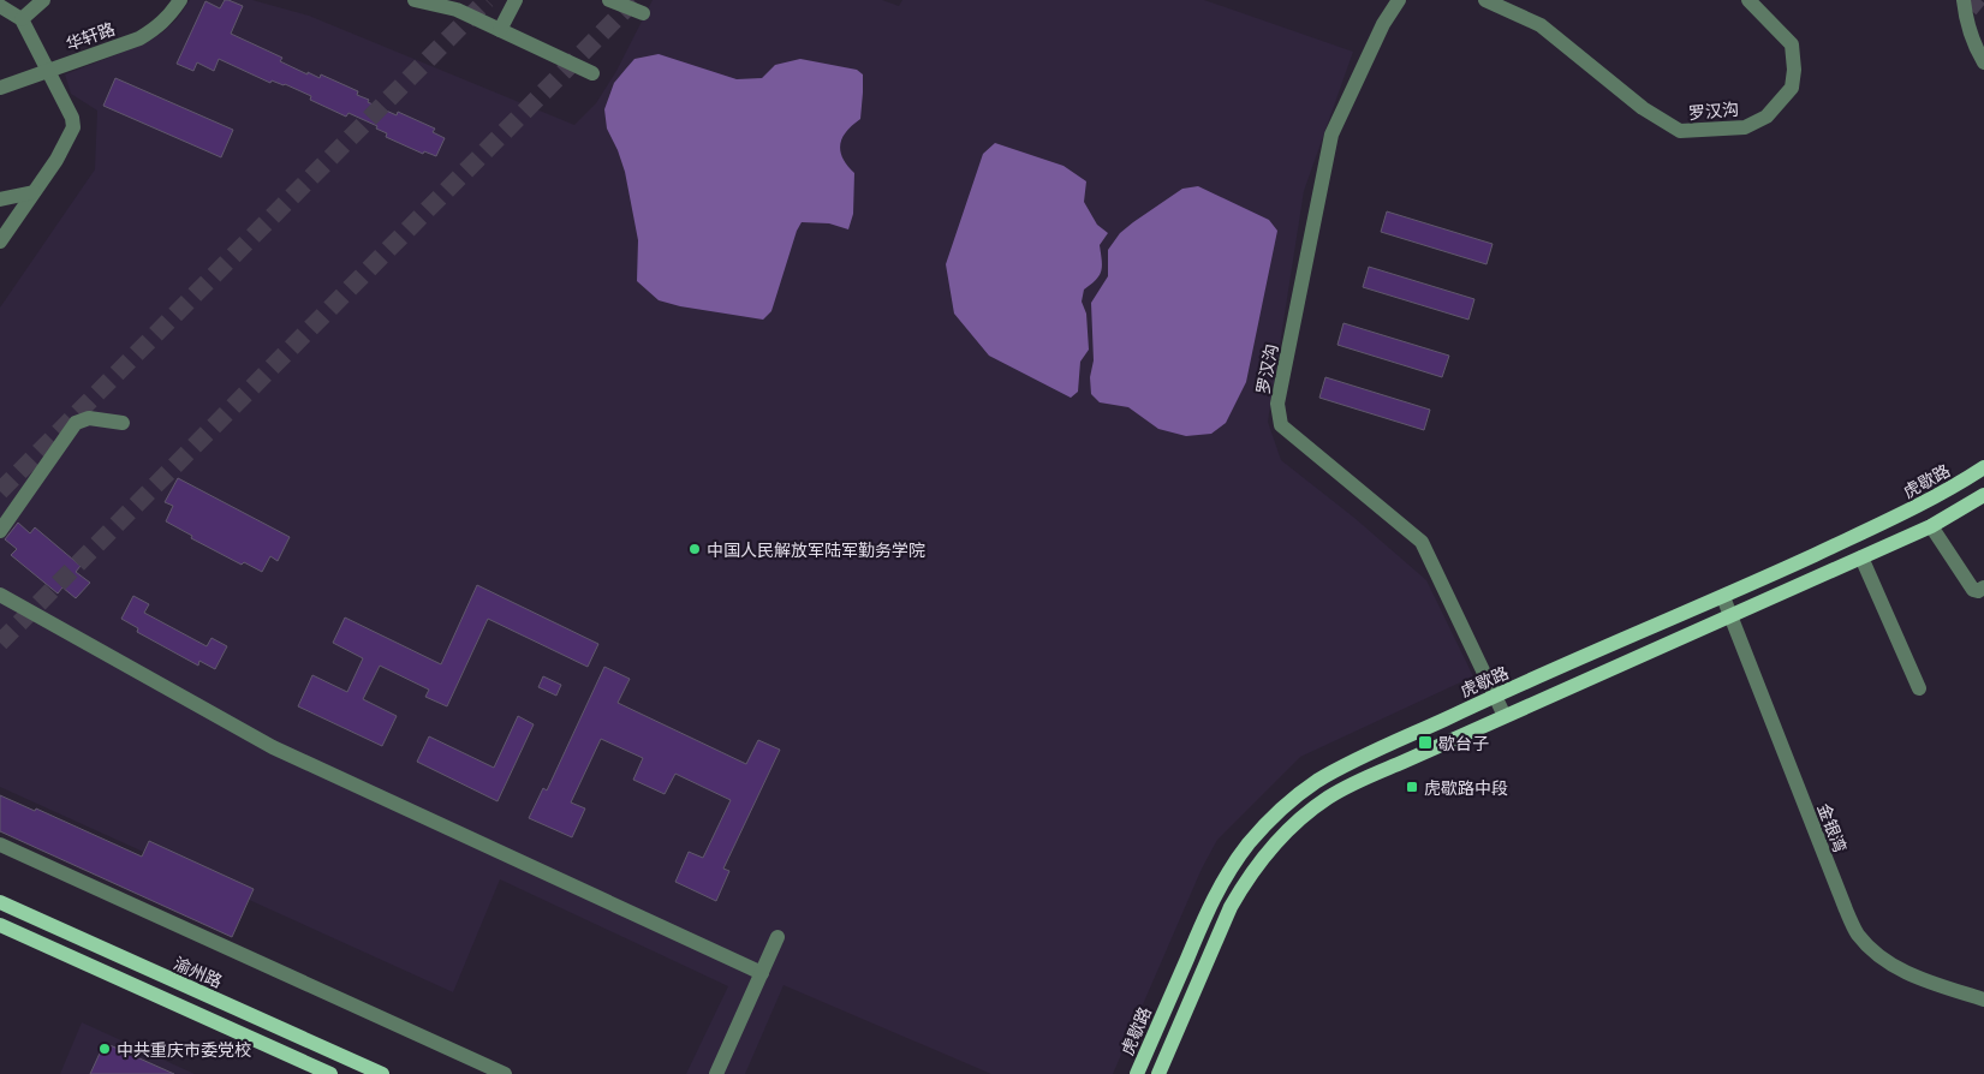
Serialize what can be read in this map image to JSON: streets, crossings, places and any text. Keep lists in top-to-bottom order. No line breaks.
{"streets":{"main road":["虎歇路","渝州路"],"street":["华轩路","罗汉沟","金银湾"]},"crossings":[["罗汉沟","虎歇路"],["虎歇路","金银湾"]],"places":{"other":["中国人民解放军陆军勤务学院","中共重庆市委党校"],"transit":["歇台子","虎歇路中段"]}}
